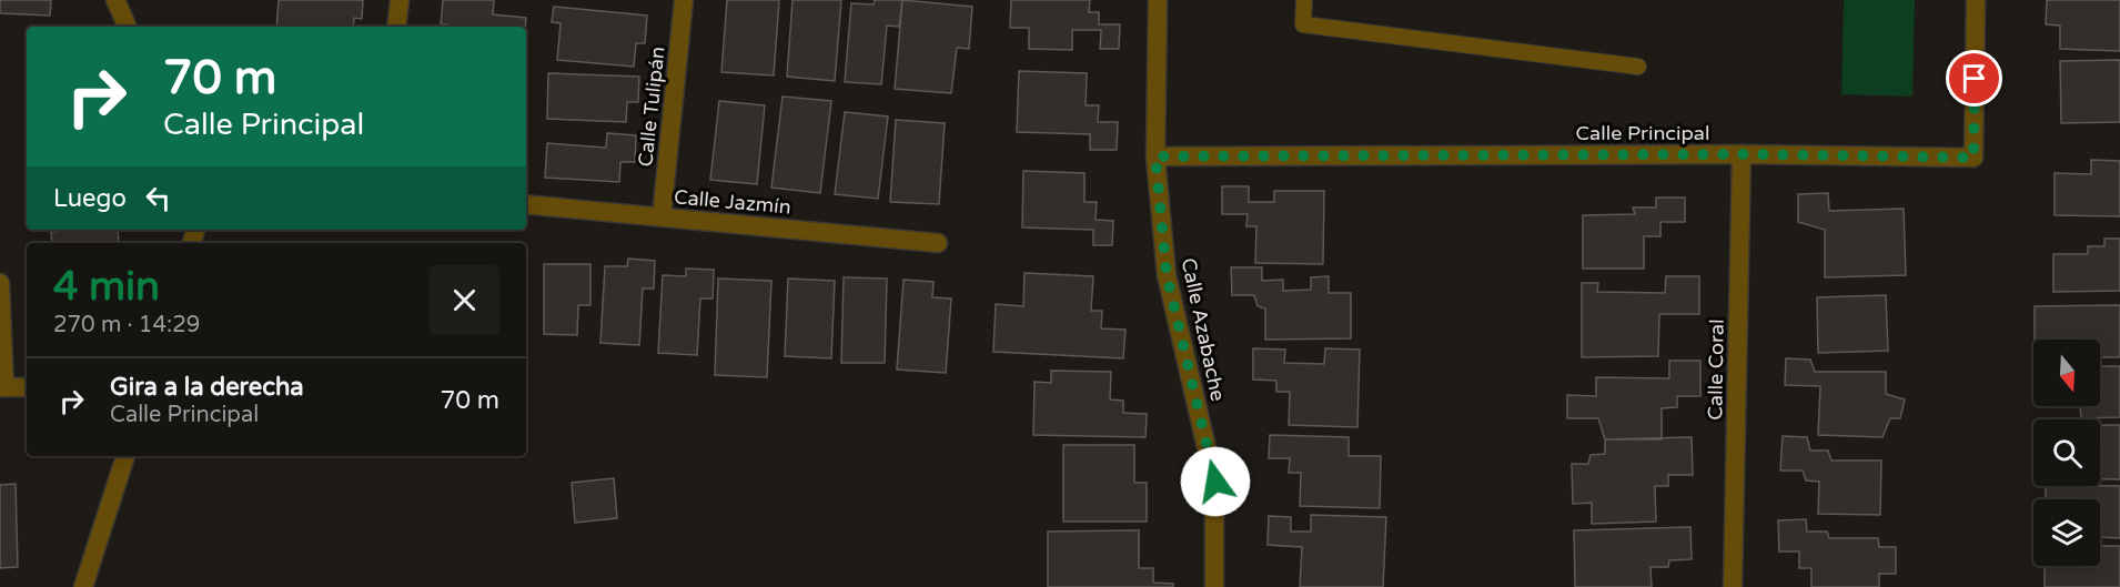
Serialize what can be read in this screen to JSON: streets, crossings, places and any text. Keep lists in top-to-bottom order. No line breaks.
{"streets":{"street":["Calle Tulipán","Calle Principal","Calle Jazmín","Calle Azabache","Calle Coral"]},"crossings":[["Calle Tulipán","Calle Jazmín"],["Calle Principal","Calle Azabache"],["Calle Principal","Calle Coral"]],"north":"bottom","page":{"turn":["70 m","Calle Principal"],"then":"Luego","heading":["4 min","270 m · 14:29"],"list":[{"name":"Gira a la derecha","note":"Calle Principal","value":"70 m"}]}}
